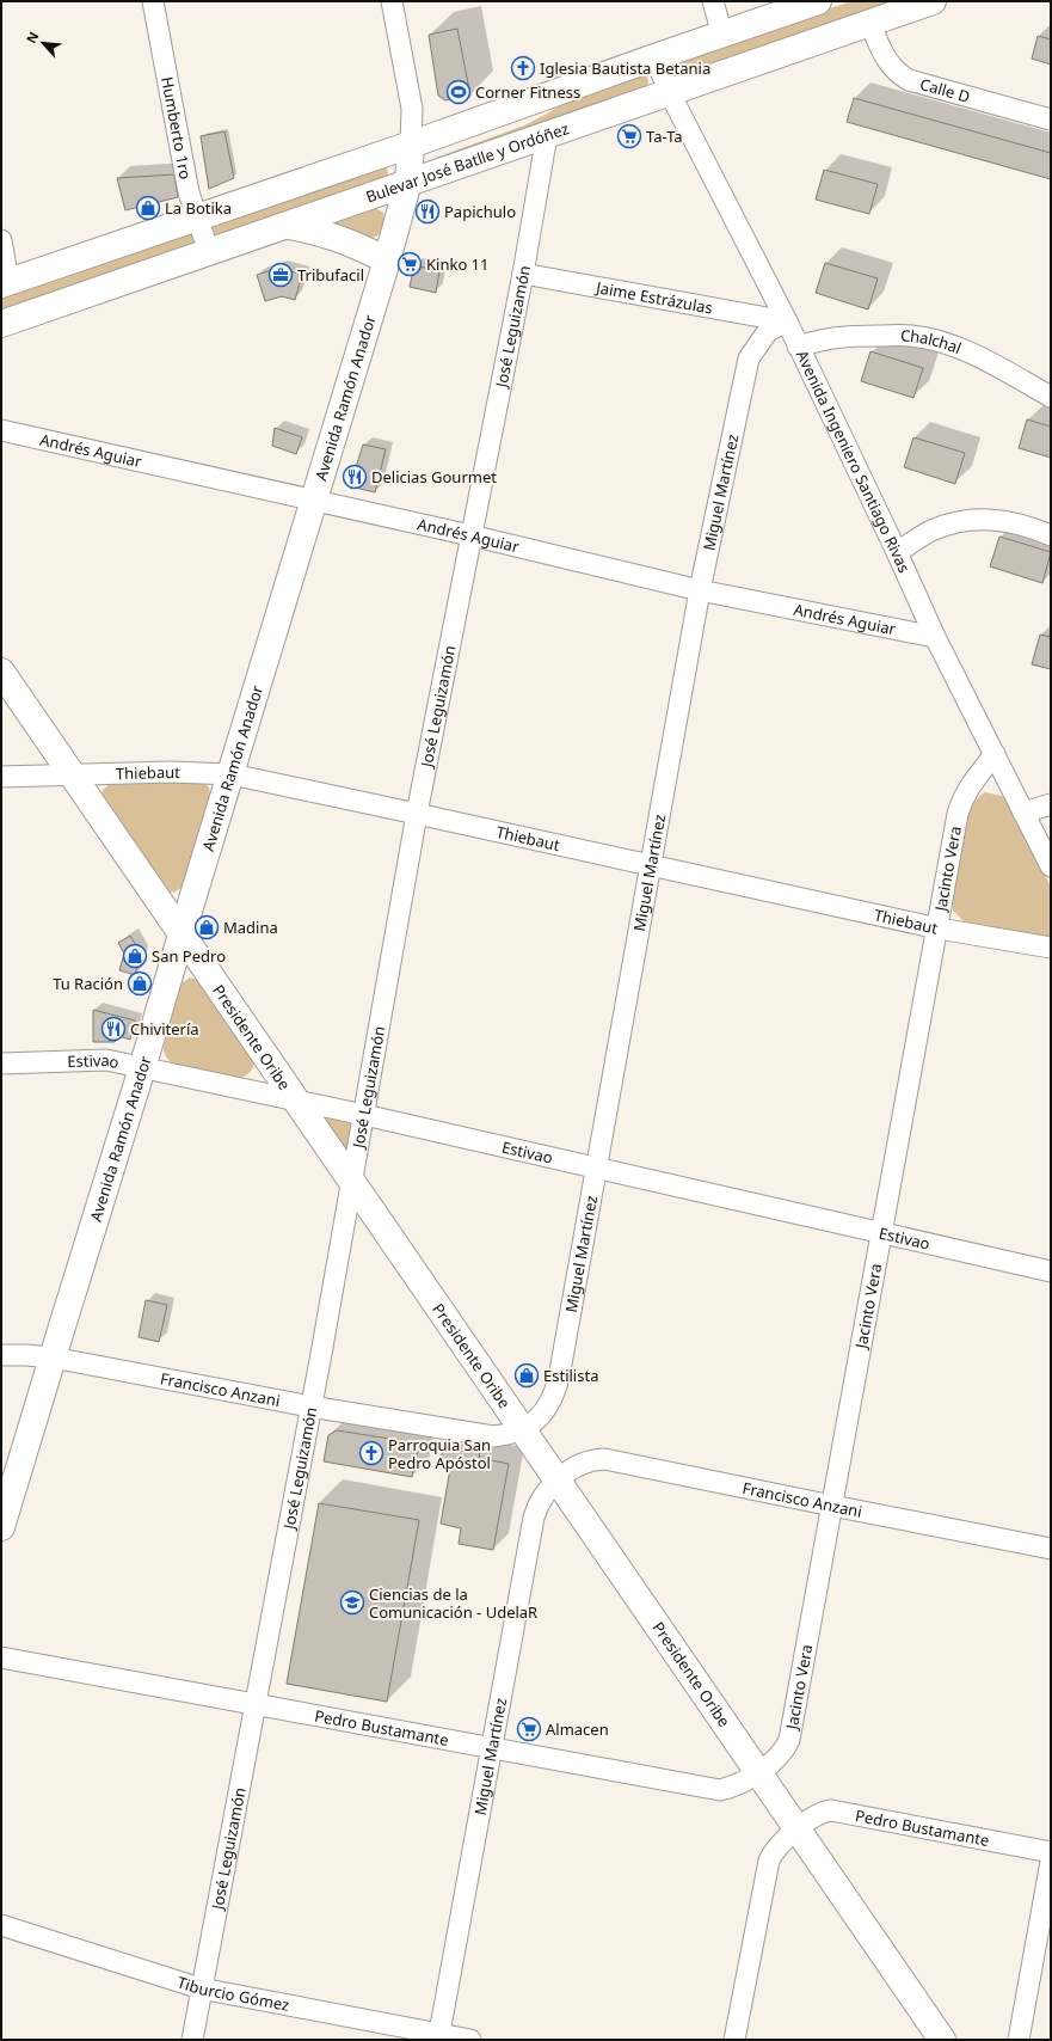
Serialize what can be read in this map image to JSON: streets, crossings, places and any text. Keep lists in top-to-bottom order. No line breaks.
{"streets":{"street":["Calle D","Humberto 1ro","Bulevar José Batlle y Ordóñez","Jaime Estrázulas","José Leguizamón","Chalchal","Avenida Ramón Anador","Andrés Aguiar","Avenida Ingeniero Santiago Rivas","Miguel Martínez","Thiebaut","Jacinto Vera","Presidente Oribe","Estivao","Francisco Anzani","Pedro Bustamante","Tiburcio Gómez"]},"crossings":[["Calle D","Bulevar José Batlle y Ordóñez"],["Humberto 1ro","Bulevar José Batlle y Ordóñez"],["Bulevar José Batlle y Ordóñez","José Leguizamón"],["Bulevar José Batlle y Ordóñez","Avenida Ramón Anador"],["Bulevar José Batlle y Ordóñez","Avenida Ingeniero Santiago Rivas"],["Jaime Estrázulas","José Leguizamón"],["Jaime Estrázulas","Avenida Ingeniero Santiago Rivas"],["Jaime Estrázulas","Miguel Martínez"],["José Leguizamón","Andrés Aguiar"],["José Leguizamón","Thiebaut"],["José Leguizamón","Presidente Oribe"],["José Leguizamón","Estivao"],["José Leguizamón","Francisco Anzani"],["José Leguizamón","Pedro Bustamante"],["José Leguizamón","Tiburcio Gómez"],["Chalchal","Avenida Ingeniero Santiago Rivas"],["Avenida Ramón Anador","Andrés Aguiar"],["Avenida Ramón Anador","Thiebaut"],["Avenida Ramón Anador","Presidente Oribe"],["Avenida Ramón Anador","Estivao"],["Avenida Ramón Anador","Francisco Anzani"],["Andrés Aguiar","Avenida Ingeniero Santiago Rivas"],["Andrés Aguiar","Miguel Martínez"],["Avenida Ingeniero Santiago Rivas","Miguel Martínez"],["Avenida Ingeniero Santiago Rivas","Jacinto Vera"],["Miguel Martínez","Thiebaut"],["Miguel Martínez","Presidente Oribe"],["Miguel Martínez","Estivao"],["Miguel Martínez","Francisco Anzani"],["Miguel Martínez","Pedro Bustamante"],["Miguel Martínez","Tiburcio Gómez"],["Thiebaut","Jacinto Vera"],["Thiebaut","Presidente Oribe"],["Jacinto Vera","Presidente Oribe"],["Jacinto Vera","Estivao"],["Jacinto Vera","Francisco Anzani"],["Jacinto Vera","Pedro Bustamante"],["Presidente Oribe","Estivao"],["Presidente Oribe","Francisco Anzani"],["Presidente Oribe","Pedro Bustamante"]],"places":{"church":["Iglesia Bautista Betania","Parroquia San Pedro Apóstol"],"sports":["Corner Fitness"],"supermarket":["Ta-Ta","Kinko 11","Almacen"],"shop":["La Botika","Madina","San Pedro","Tu Ración","Estilista"],"restaurant":["Papichulo","Delicias Gourmet","Chivitería"],"office":["Tribufacil"],"school or university":["Ciencias de la Comunicación - UdelaR"]},"north":"top left"}
